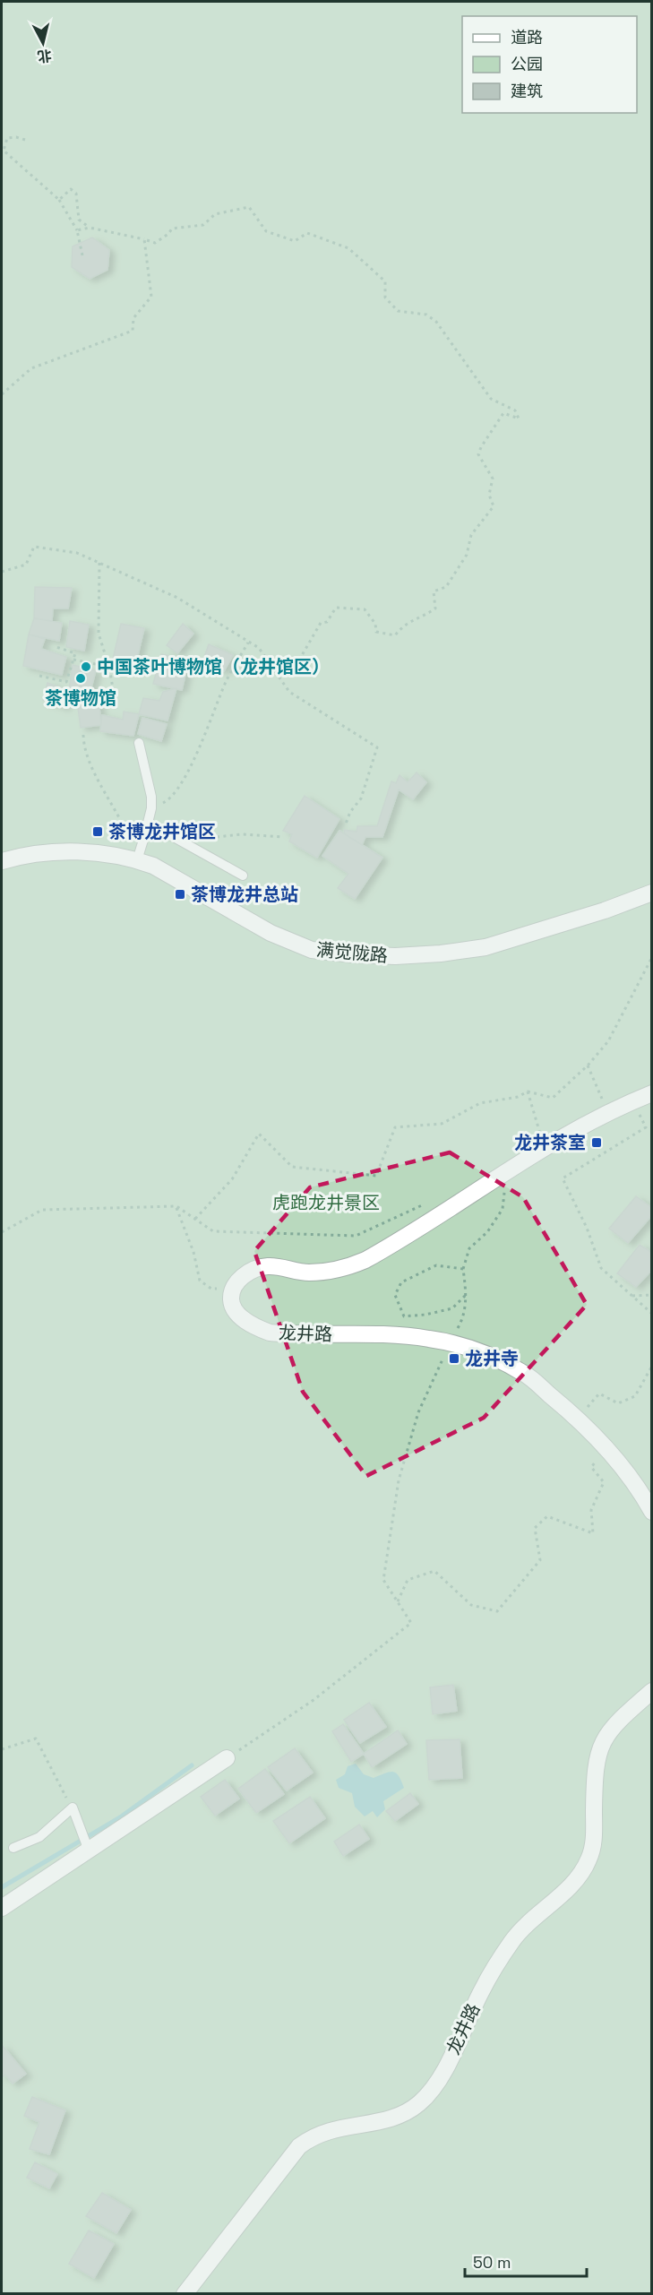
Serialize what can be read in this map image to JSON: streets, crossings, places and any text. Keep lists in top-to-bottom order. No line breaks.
{"streets":{"street":["满觉陇路","龙井路"]},"parks":["虎跑龙井景区"],"places":{"other":["中国茶叶博物馆（龙井馆区）","茶博物馆"],"transit":["茶博龙井馆区","茶博龙井总站","龙井茶室","龙井寺"]},"legend":["道路","公园","建筑"],"scale_bar":"50 m","north":"bottom"}
